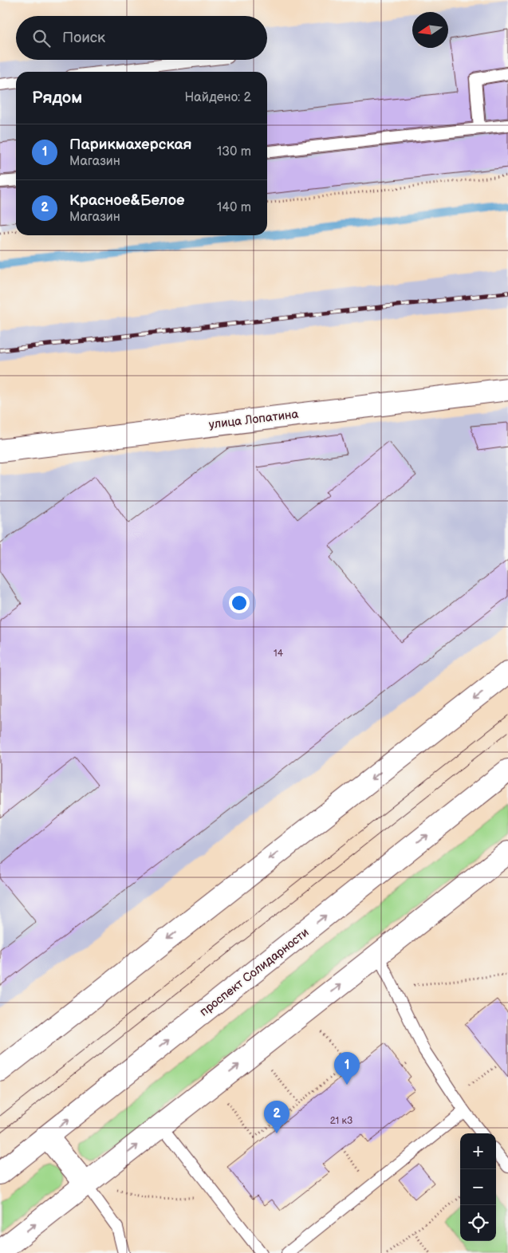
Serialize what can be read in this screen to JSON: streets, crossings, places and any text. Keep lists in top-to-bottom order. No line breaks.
{"streets":{"main road":["улица Лопатина","проспект Солидарности"]},"house_numbers":["14","21 к3"],"north":"left","page":{"search":"Поиск","heading":["Рядом","Найдено: 2"],"list":[{"mark":"1","name":"Парикмахерская","note":"Магазин","value":"130 m"},{"mark":"2","name":"Красное&Белое","note":"Магазин","value":"140 m"}],"pins":["1","2"],"map_buttons":["+","−"]}}
